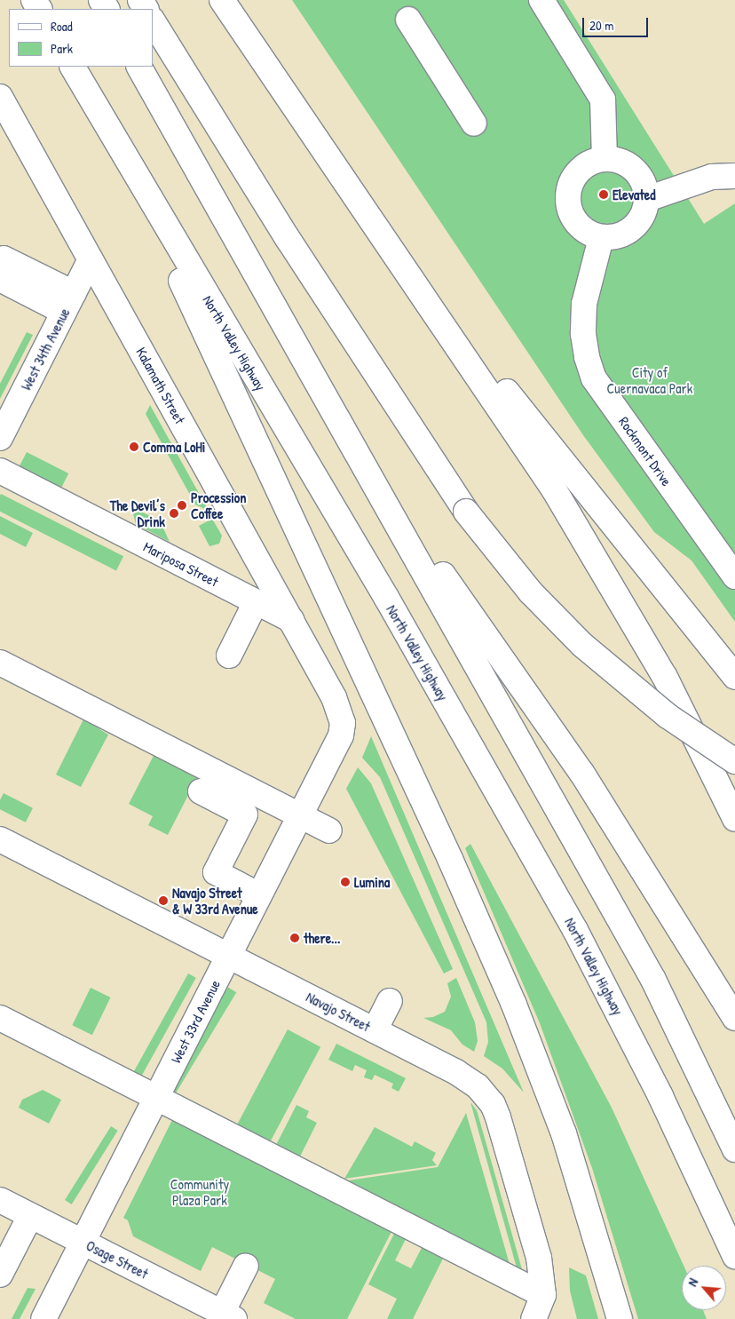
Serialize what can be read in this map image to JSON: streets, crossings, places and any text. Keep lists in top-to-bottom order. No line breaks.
{"streets":{"main road":["North Valley Highway","West 34th Avenue","Kalamath Street","Rockmont Drive","Mariposa Street","Navajo Street","West 33rd Avenue","Osage Street"]},"crossings":[["West 34th Avenue","Kalamath Street"],["Kalamath Street","Mariposa Street"],["Kalamath Street","West 33rd Avenue"],["Navajo Street","West 33rd Avenue"],["West 33rd Avenue","Osage Street"]],"parks":["City of Cuernavaca Park","Community Plaza Park"],"places":["Elevated","Comma LoHi","Procession Coffee","The Devil’s Drink","Lumina","Navajo Street & W 33rd Avenue","there..."],"legend":["Road","Park"],"scale_bar":"20 m","north":"top left"}
